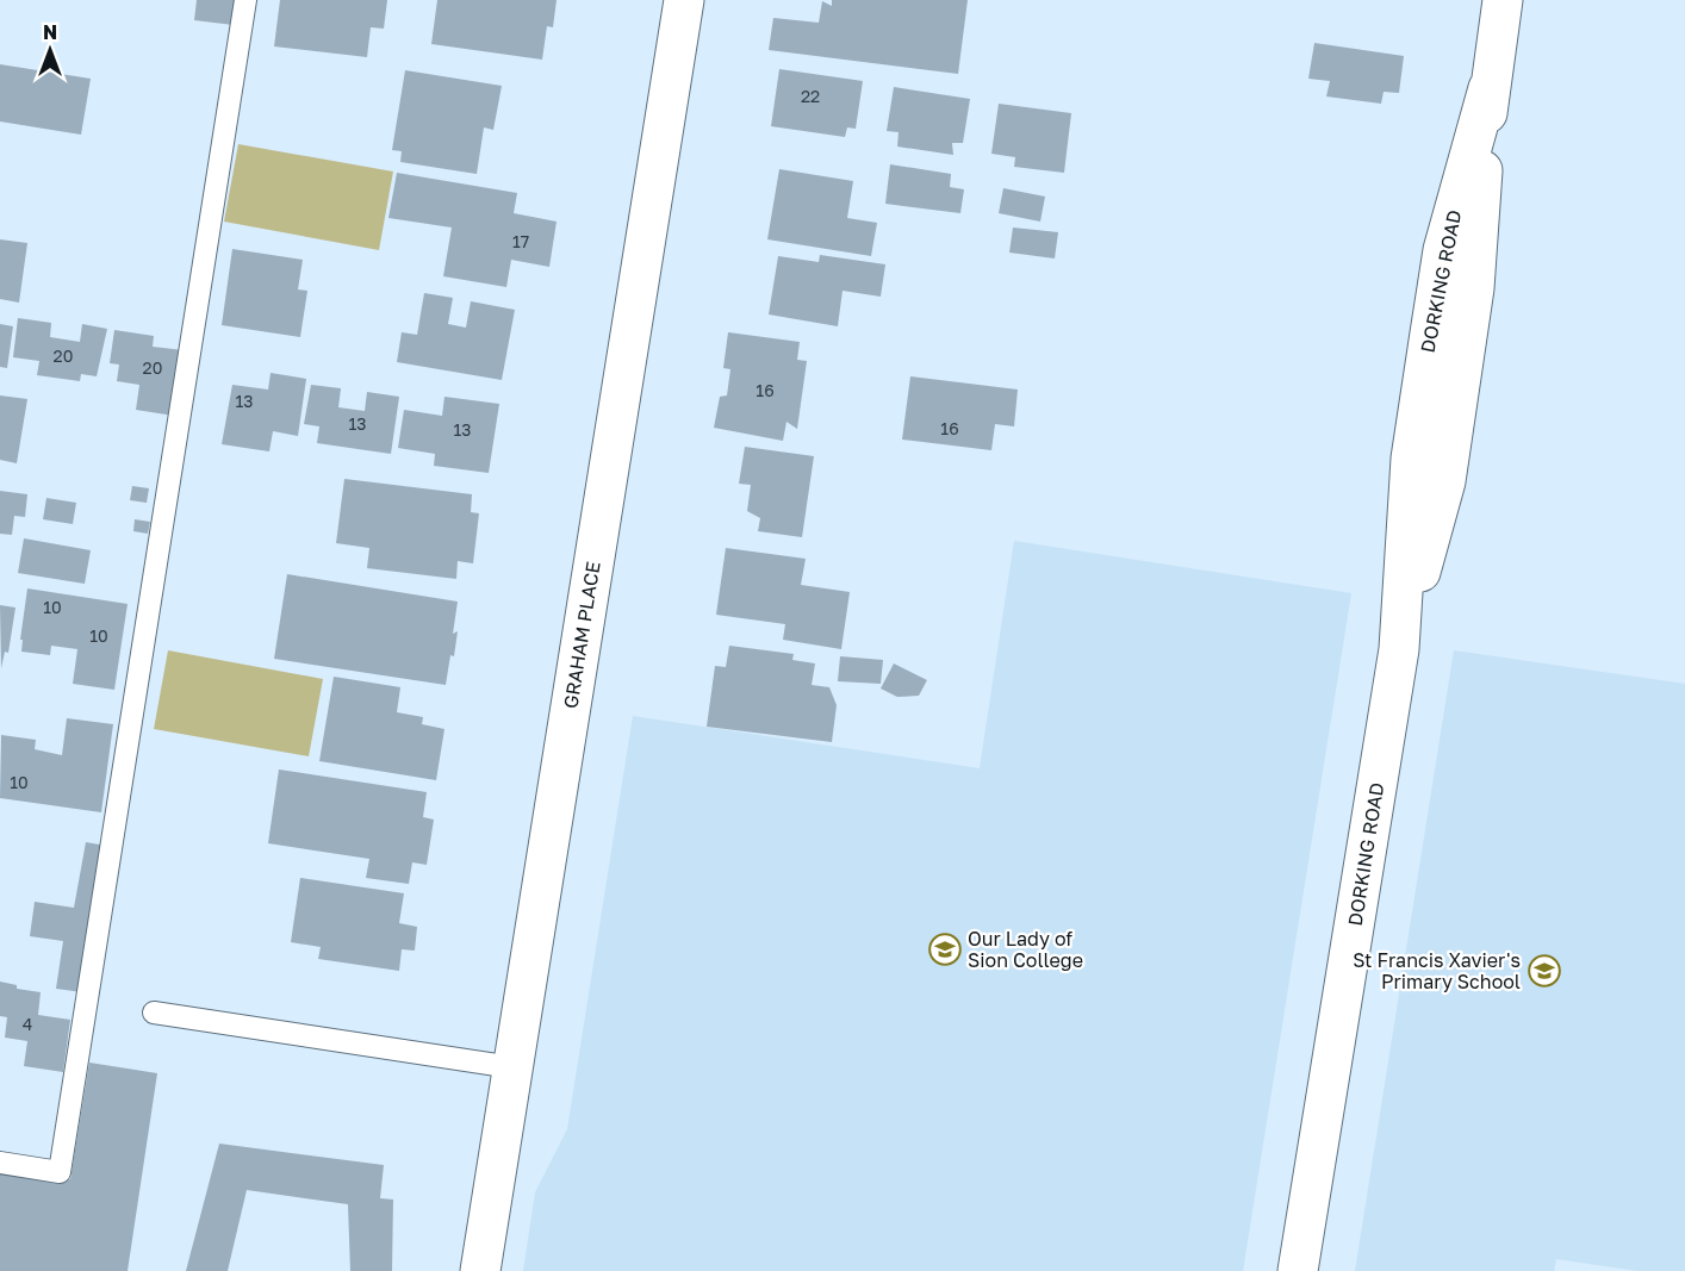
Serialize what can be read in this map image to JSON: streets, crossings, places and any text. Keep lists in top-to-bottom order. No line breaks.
{"streets":{"main road":["DORKING ROAD","GRAHAM PLACE"]},"places":{"school or university":["Our Lady of Sion College","St Francis Xavier's Primary School"]},"house_numbers":["22","17","20","20","16","13","13","16","13","10","10","10","4"],"north":"top"}
